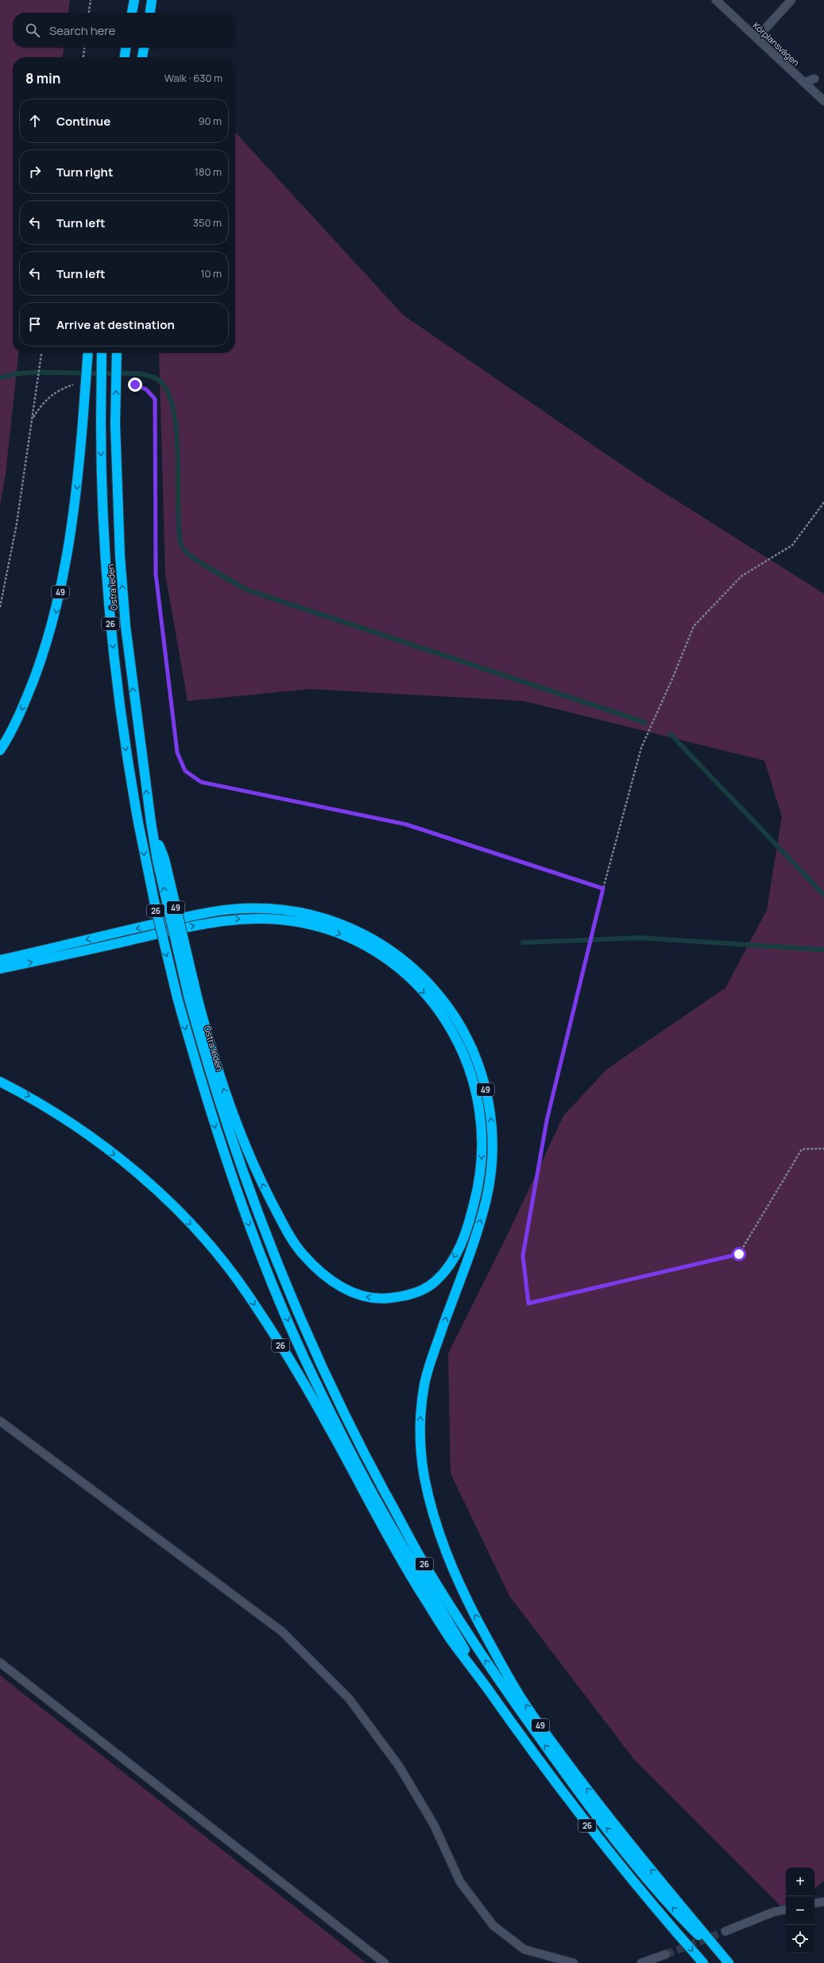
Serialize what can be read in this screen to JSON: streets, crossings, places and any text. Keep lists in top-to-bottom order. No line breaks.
{"streets":{"highway":["Östra leden","49","26"],"street":["Körplansvägen"]},"crossings":[["Östra leden","49"]],"page":{"search":"Search here","heading":["8 min","Walk · 630 m"],"list":[["Continue","90 m"],["Turn right","180 m"],["Turn left","350 m"],["Turn left","10 m"],"Arrive at destination"],"map_buttons":["+","−"]}}
